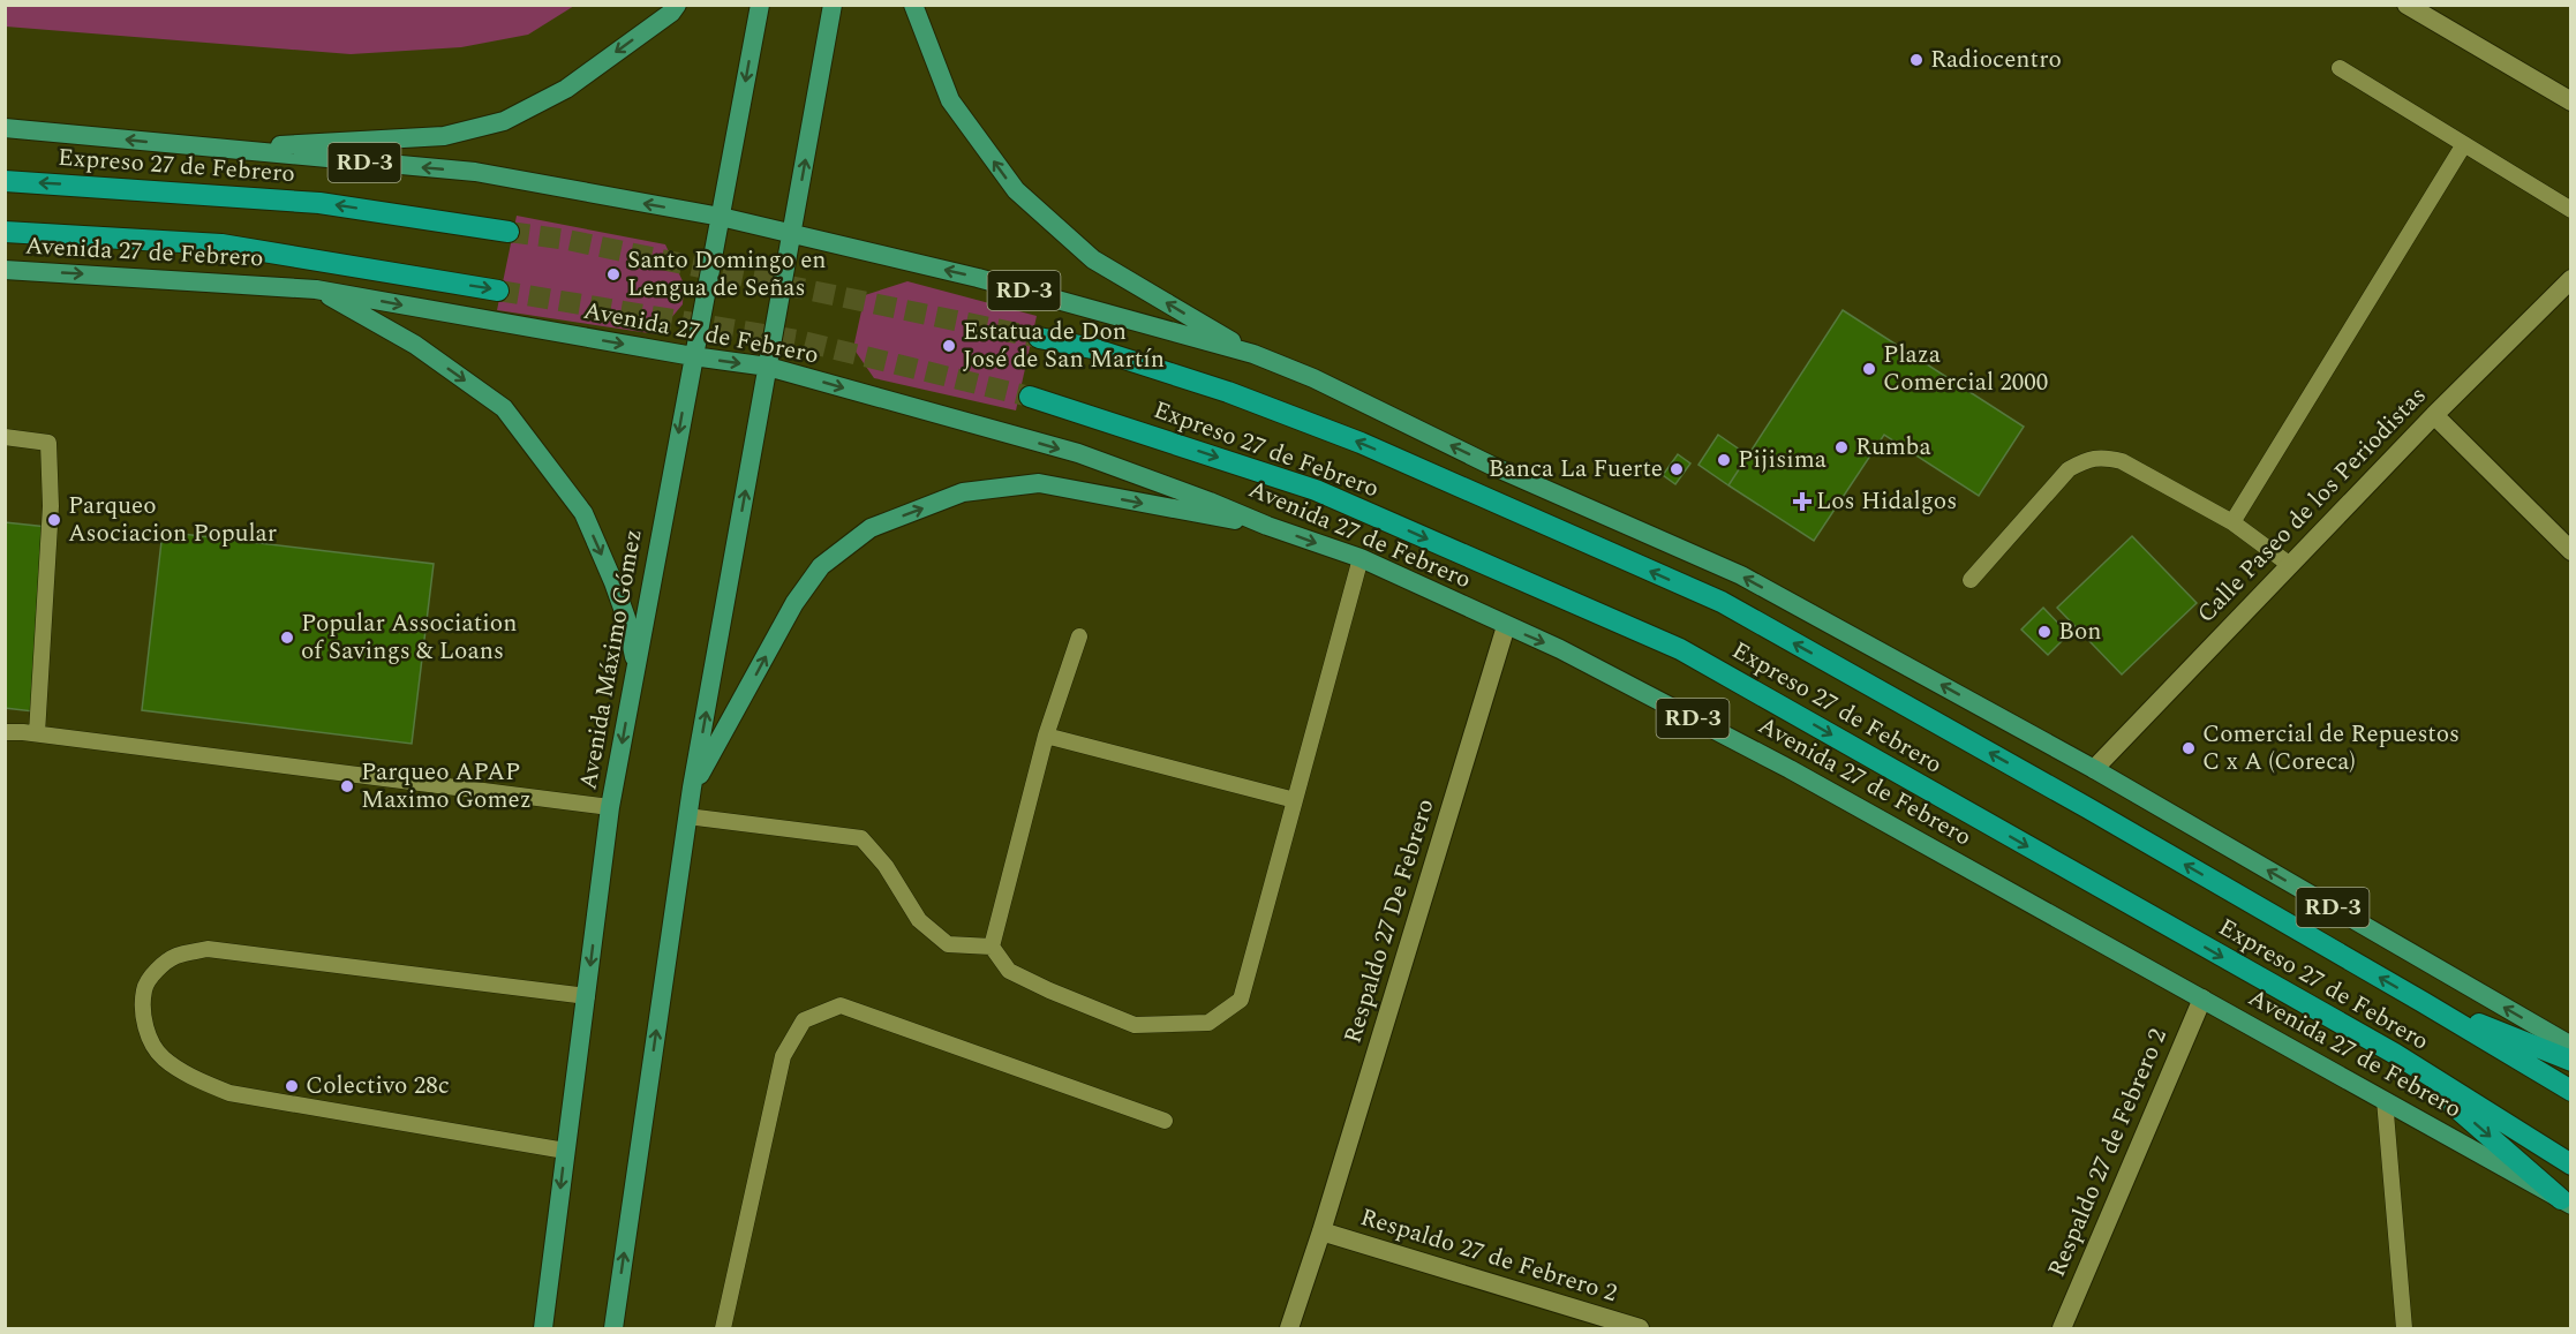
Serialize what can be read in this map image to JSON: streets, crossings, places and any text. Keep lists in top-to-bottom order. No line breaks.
{"streets":{"highway":["RD-3","Expreso 27 de Febrero"],"main road":["Avenida 27 de Febrero","Avenida Máximo Gómez"],"street":["Calle Paseo de los Periodistas","Respaldo 27 De Febrero","Respaldo 27 de Febrero 2"]},"crossings":[["RD-3","Calle Paseo de los Periodistas"],["RD-3","Avenida Máximo Gómez"],["Avenida 27 de Febrero","Avenida Máximo Gómez"],["Avenida 27 de Febrero","Respaldo 27 De Febrero"],["Avenida 27 de Febrero","Respaldo 27 de Febrero 2"],["Respaldo 27 De Febrero","Respaldo 27 de Febrero 2"]],"places":{"other":["Radiocentro","Santo Domingo en Lengua de Señas","Estatua de Don José de San Martín","Plaza Comercial 2000","Rumba","Pijisima","Banca La Fuerte","Parqueo Asociacion Popular","Bon","Popular Association of Savings & Loans","Comercial de Repuestos C x A (Coreca)","Parqueo APAP Maximo Gomez","Colectivo 28c"],"health":["Los Hidalgos"]}}
